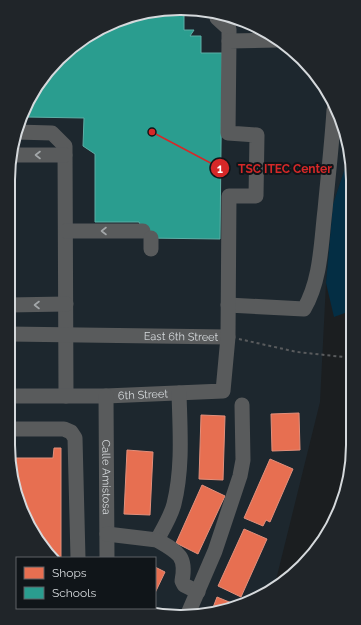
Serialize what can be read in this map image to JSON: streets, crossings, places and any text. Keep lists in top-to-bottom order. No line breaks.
{"streets":{"street":["East 6th Street","6th Street","Calle Amistosa"]},"crossings":[["East 6th Street","6th Street"],["6th Street","Calle Amistosa"]],"places":["TSC ITEC Center"],"legend":["Shops","Schools"]}
